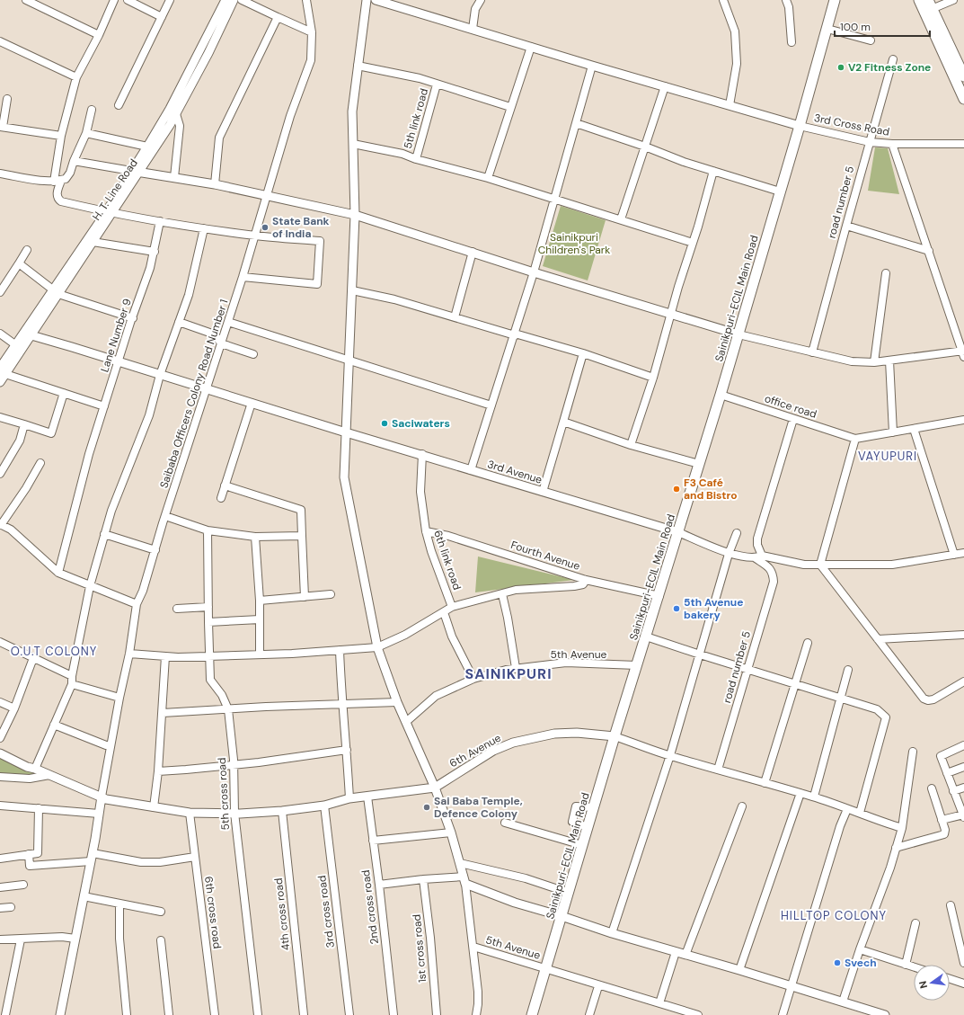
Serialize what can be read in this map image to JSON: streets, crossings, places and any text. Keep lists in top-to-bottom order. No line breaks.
{"streets":{"main road":["Sainikpuri-ECIL Main Road"],"street":["5th link road","3rd Cross Road","H. T. Line Road","road number 5","Lane Number 9","Saibaba Officers Colony Road Number 1","office road","3rd Avenue","Fourth Avenue","6th link road","5th Avenue","6th Avenue","5th cross road","2nd cross road","3rd cross road","6th cross road","4th cross road","1st cross road"]},"crossings":[["3rd Cross Road","road number 5"],["3rd Cross Road","Sainikpuri-ECIL Main Road"],["H. T. Line Road","3rd Avenue"],["Sainikpuri-ECIL Main Road","office road"],["Sainikpuri-ECIL Main Road","3rd Avenue"],["Sainikpuri-ECIL Main Road","Fourth Avenue"],["Sainikpuri-ECIL Main Road","5th Avenue"],["Sainikpuri-ECIL Main Road","6th Avenue"],["Lane Number 9","3rd Avenue"],["Saibaba Officers Colony Road Number 1","3rd Avenue"],["3rd Avenue","6th link road"],["Fourth Avenue","6th link road"]],"districts":["VAYUPURI","O.U.T COLONY","SAINIKPURI","HILLTOP COLONY"],"parks":["Sainikpuri Children's Park"],"places":["V2 Fitness Zone","State Bank of India","Saciwaters","F3 Café and Bistro","5th Avenue bakery","Sai Baba Temple, Defence Colony","Svech"],"scale_bar":"100 m","north":"left"}
